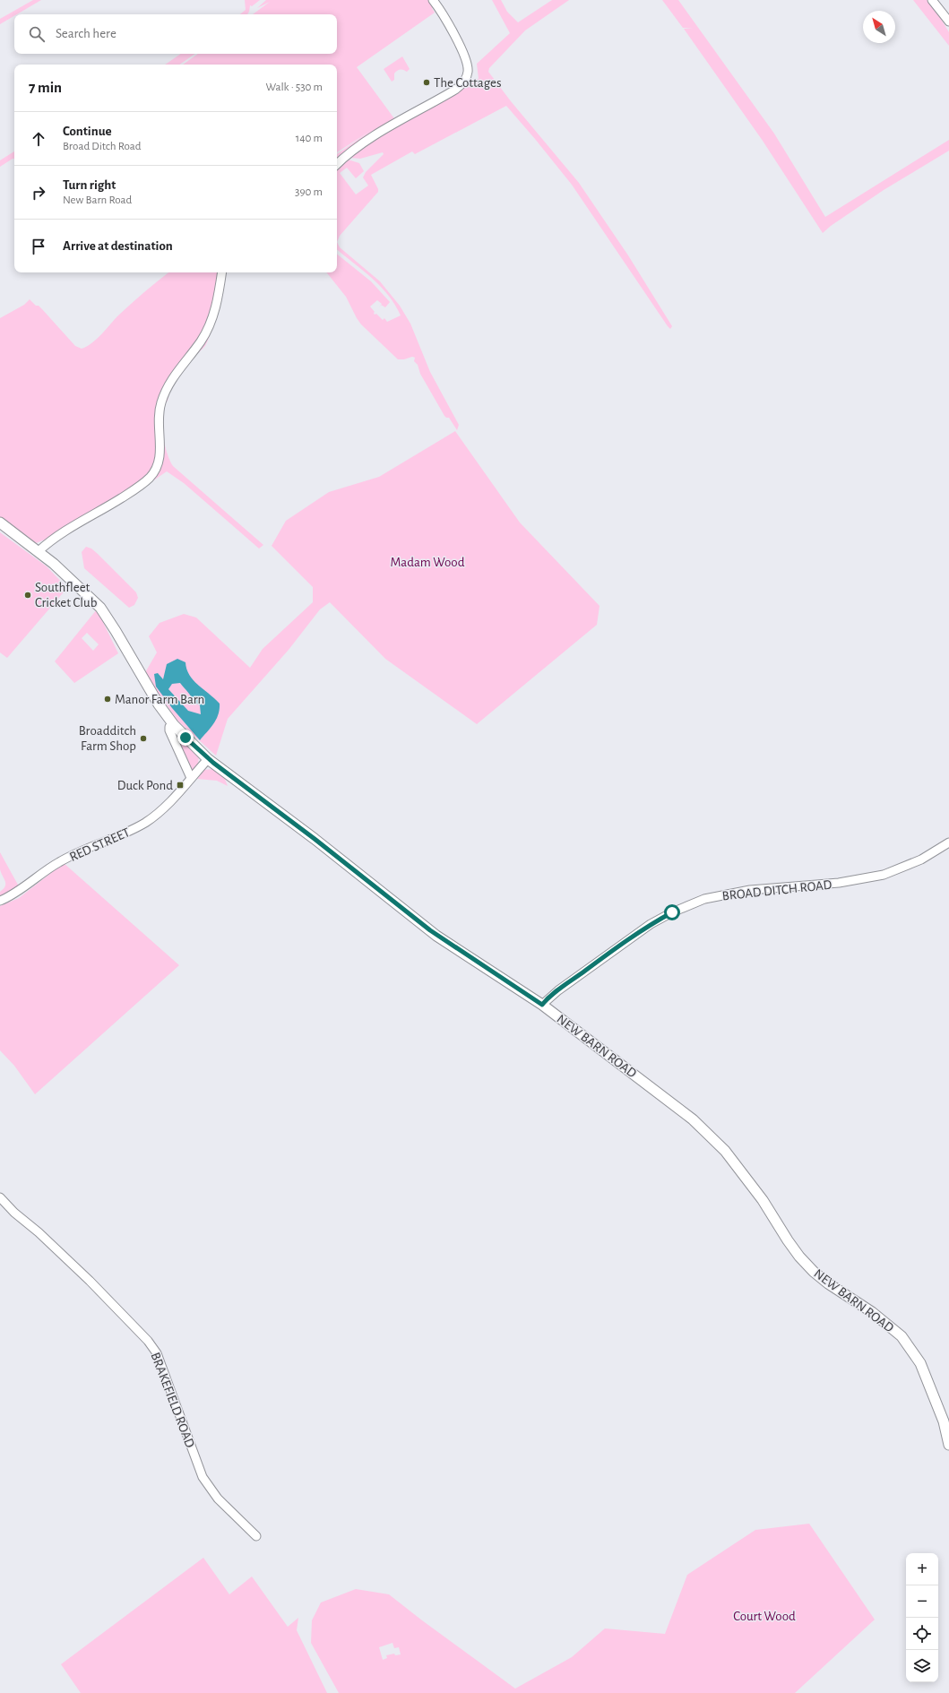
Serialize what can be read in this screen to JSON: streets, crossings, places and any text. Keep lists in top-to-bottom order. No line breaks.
{"streets":{"street":["RED STREET","BROAD DITCH ROAD","NEW BARN ROAD","BRAKEFIELD ROAD"]},"crossings":[["RED STREET","NEW BARN ROAD"],["BROAD DITCH ROAD","NEW BARN ROAD"]],"parks":["Madam Wood","Court Wood"],"places":{"other":["The Cottages","Southfleet Cricket Club","Manor Farm Barn","Broadditch Farm Shop"],"transit":["Duck Pond"]},"north":"top left","page":{"search":"Search here","heading":["7 min","Walk · 530 m"],"list":[["Continue","Broad Ditch Road","140 m"],["Turn right","New Barn Road","390 m"],"Arrive at destination"],"map_buttons":["+","−"]}}
